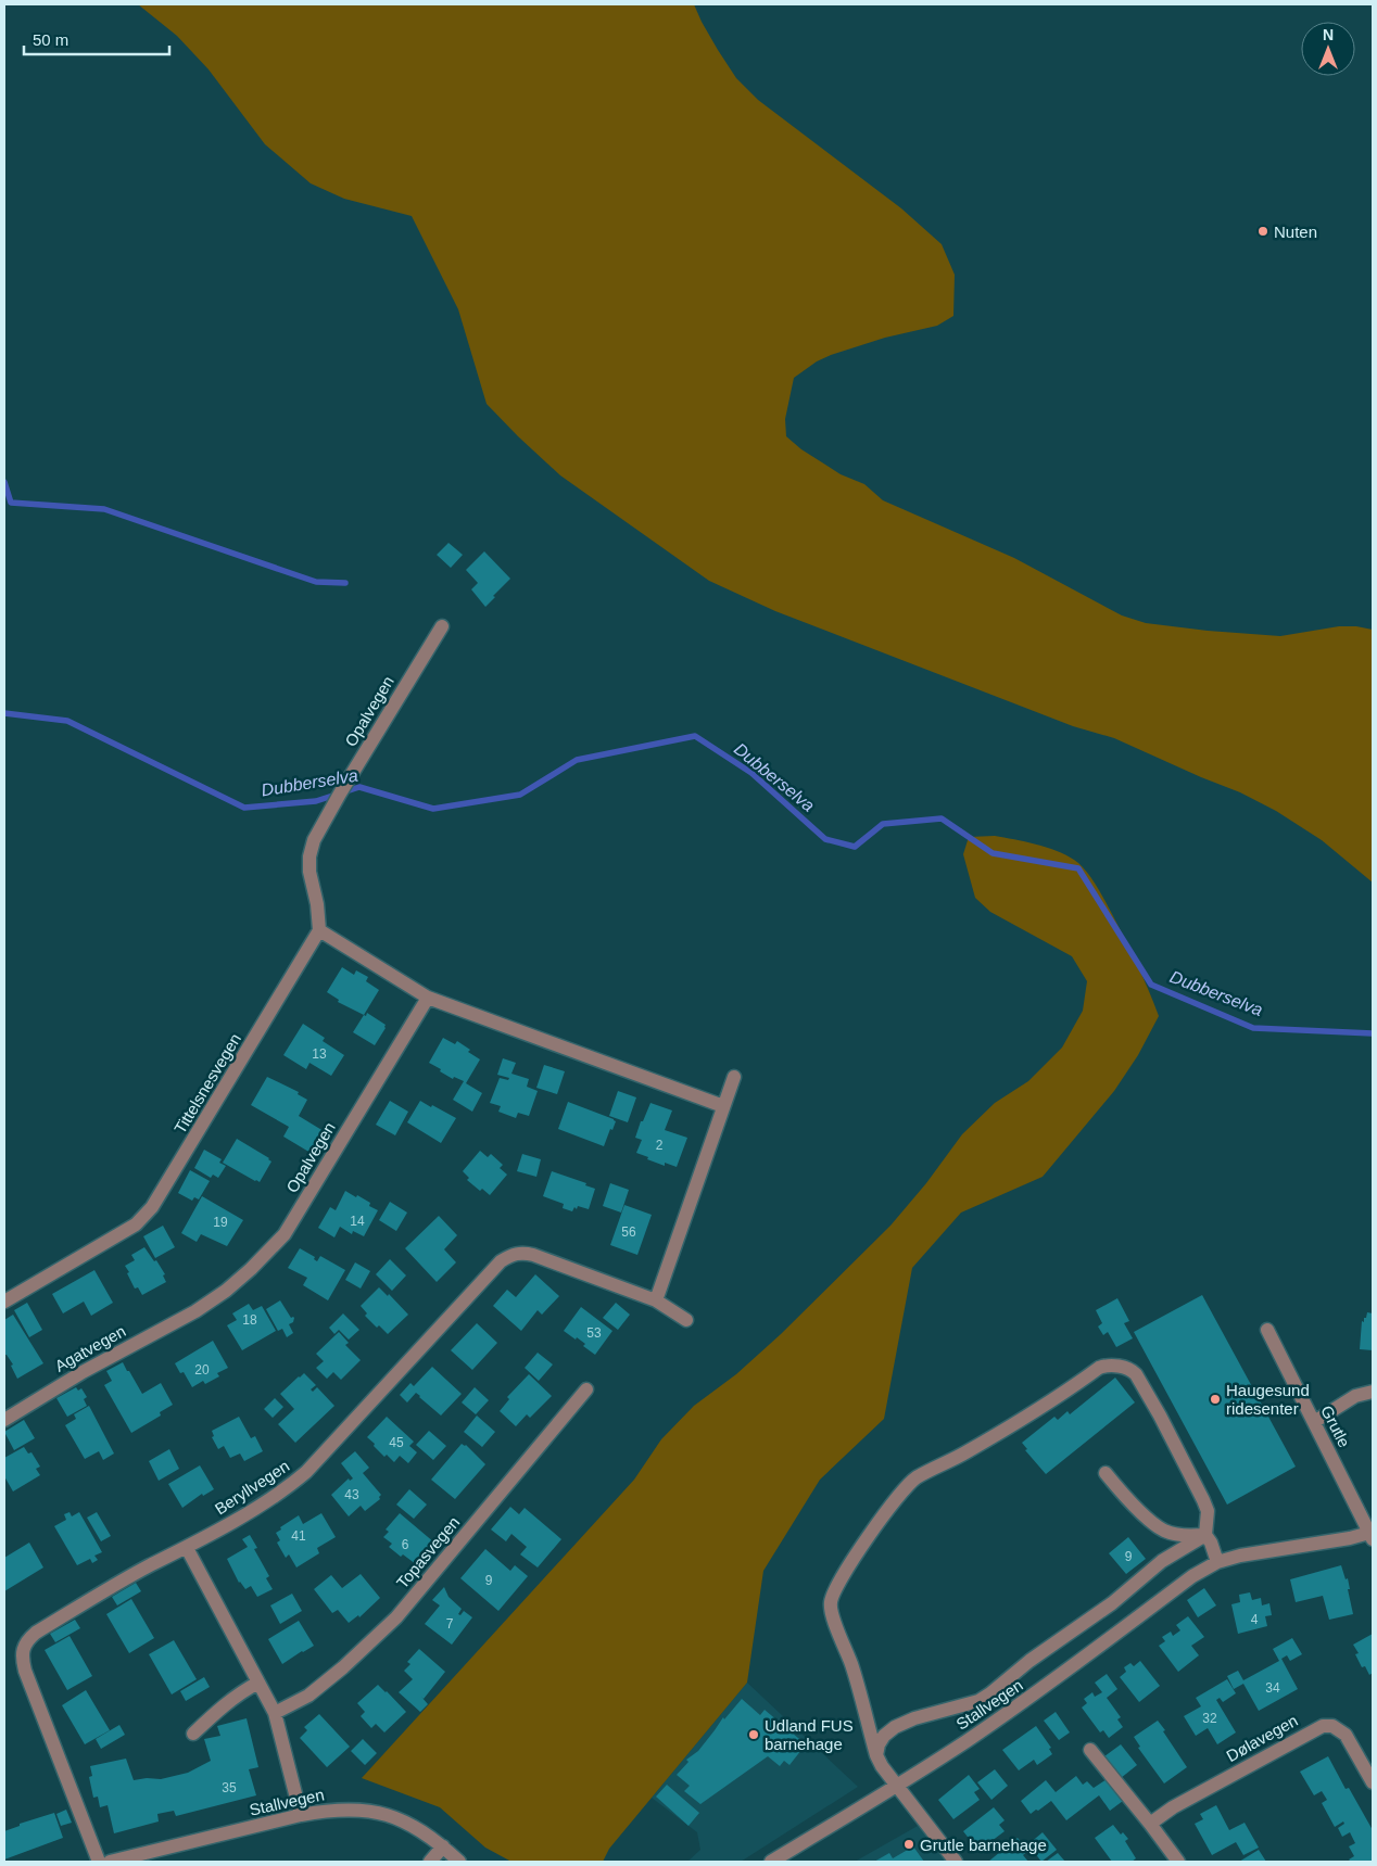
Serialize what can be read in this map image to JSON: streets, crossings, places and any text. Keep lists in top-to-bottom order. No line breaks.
{"streets":{"street":["Opalvegen","Tittelsnesvegen","Agatvegen","Grutle","Beryllvegen","Topasvegen","Stallvegen","Dølavegen"]},"crossings":[["Opalvegen","Tittelsnesvegen"],["Opalvegen","Agatvegen"],["Grutle","Stallvegen"]],"water":["Dubberselva"],"places":["Nuten","Haugesund ridesenter","Udland FUS barnehage","Grutle barnehage"],"house_numbers":["13","2","14","19","56","18","53","20","45","43","41","6","9","9","4","7","34","32","35"],"scale_bar":"50 m","north":"top"}
